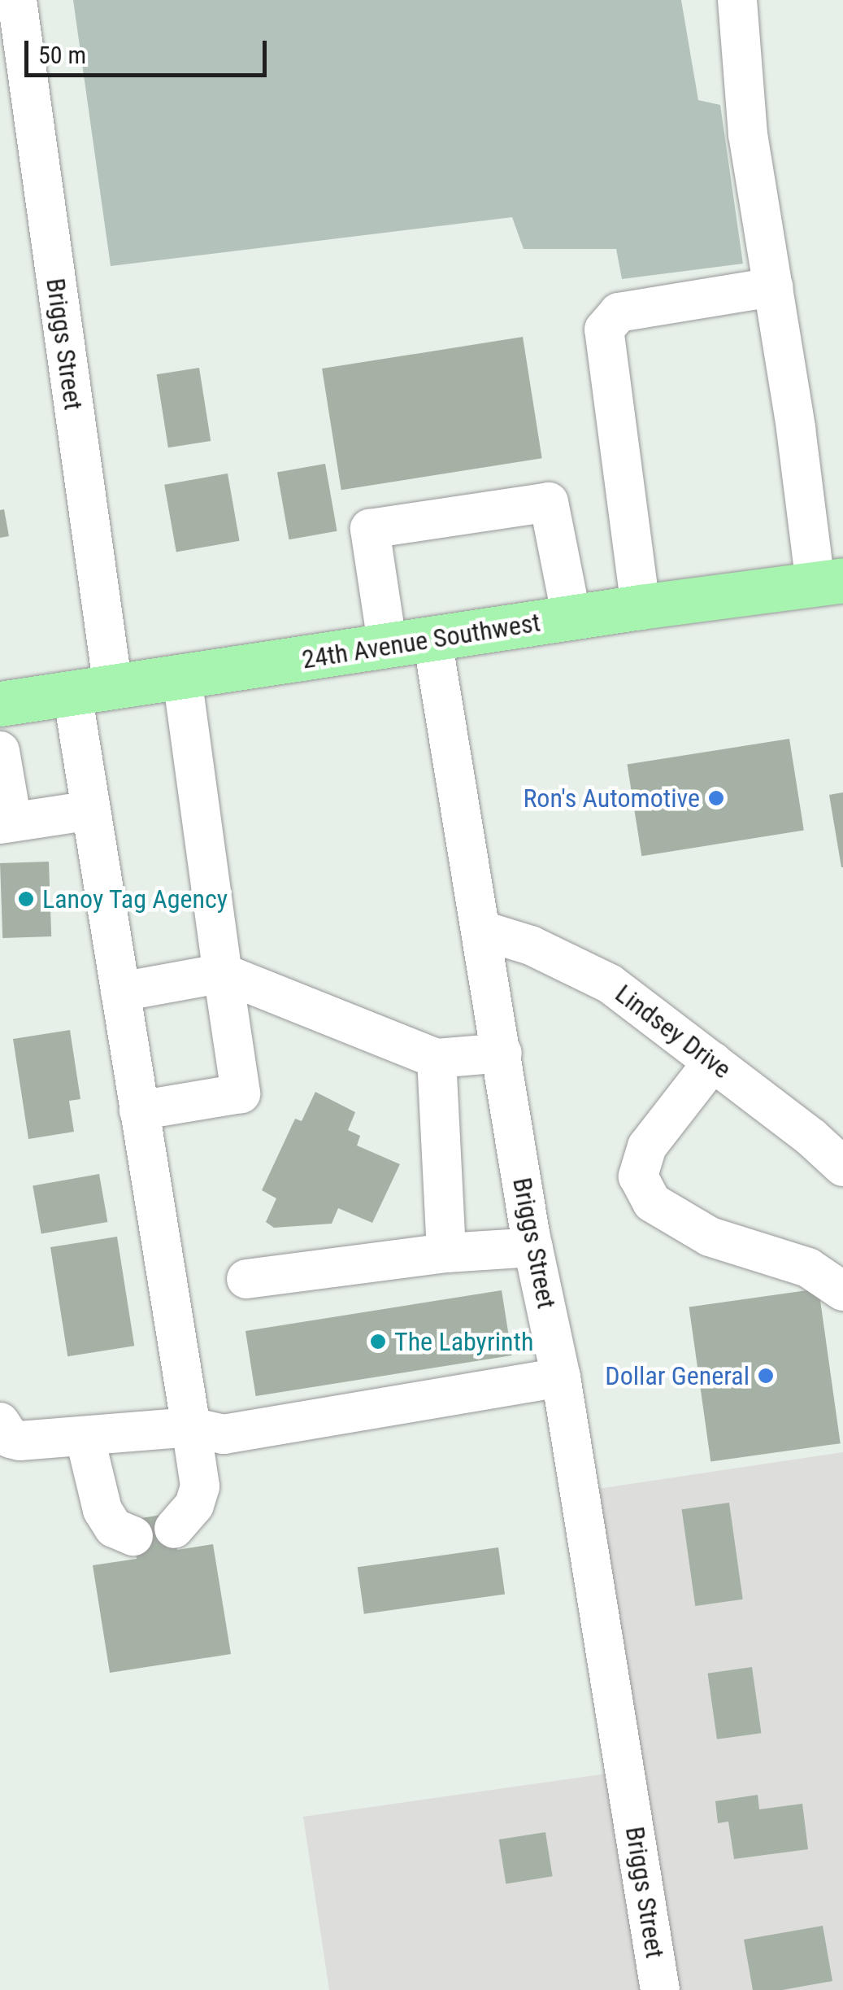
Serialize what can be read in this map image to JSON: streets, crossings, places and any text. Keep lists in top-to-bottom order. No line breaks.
{"streets":{"main road":["24th Avenue Southwest"],"street":["Briggs Street","Lindsey Drive"]},"crossings":[["Briggs Street","24th Avenue Southwest"],["Briggs Street","Lindsey Drive"]],"places":["Ron's Automotive","Lanoy Tag Agency","The Labyrinth","Dollar General"],"scale_bar":"50 m"}
